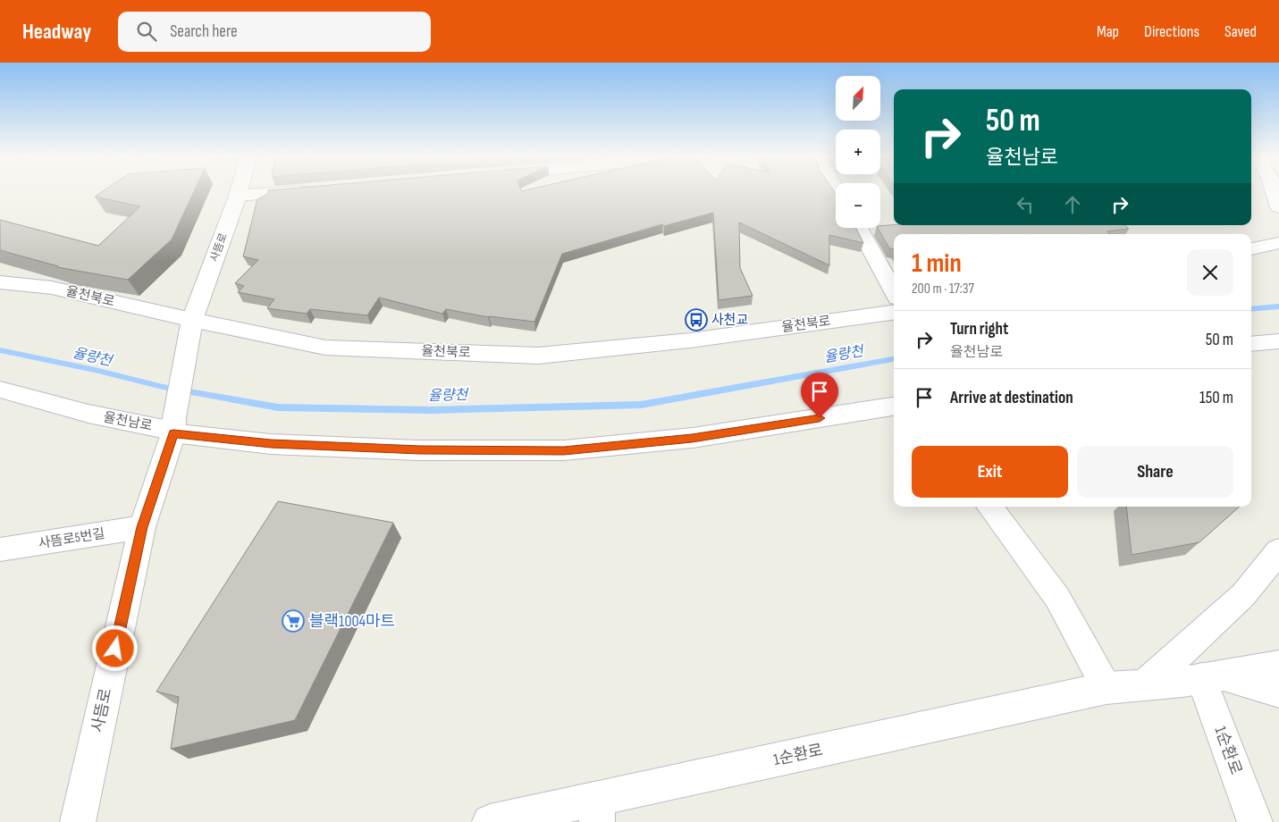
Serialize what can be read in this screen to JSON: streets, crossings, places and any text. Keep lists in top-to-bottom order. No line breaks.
{"streets":{"street":["사뜸로","율천북로","율천남로","사뜸로5번길","1순환로"]},"crossings":[["사뜸로","율천북로"],["사뜸로","율천남로"],["사뜸로","사뜸로5번길"]],"water":["율량천"],"places":{"bus stop":["사천교"],"supermarket":["블랙1004마트"]},"north":"top right","page":{"header":"Headway","search":"Search here","nav":["Map","Directions","Saved"],"map_buttons":["+","−"],"turn":["50 m","율천남로"],"heading":["1 min","200 m · 17:37"],"list":[{"name":"Turn right","note":"율천남로","value":"50 m"},{"name":"Arrive at destination","value":"150 m"}],"buttons":["Exit","Share"]}}
